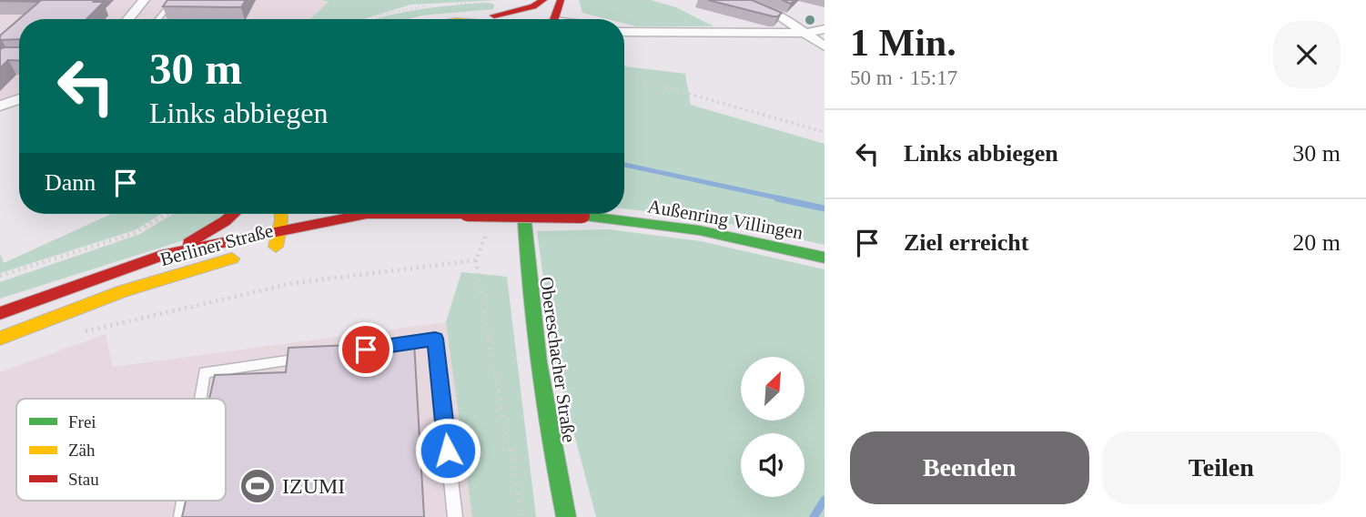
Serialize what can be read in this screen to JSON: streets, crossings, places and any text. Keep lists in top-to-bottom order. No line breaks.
{"streets":{"street":["Außenring Villingen","Berliner Straße","Obereschacher Straße"]},"crossings":[["Außenring Villingen","Berliner Straße"]],"places":{"sports":["IZUMI"]},"legend":["Frei","Zäh","Stau"],"north":"top right","page":{"heading":["1 Min.","50 m · 15:17"],"turn":["30 m","Links abbiegen"],"list":[{"name":"Links abbiegen","value":"30 m"},{"name":"Ziel erreicht","value":"20 m"}],"then":"Dann","buttons":["Beenden","Teilen"]}}
